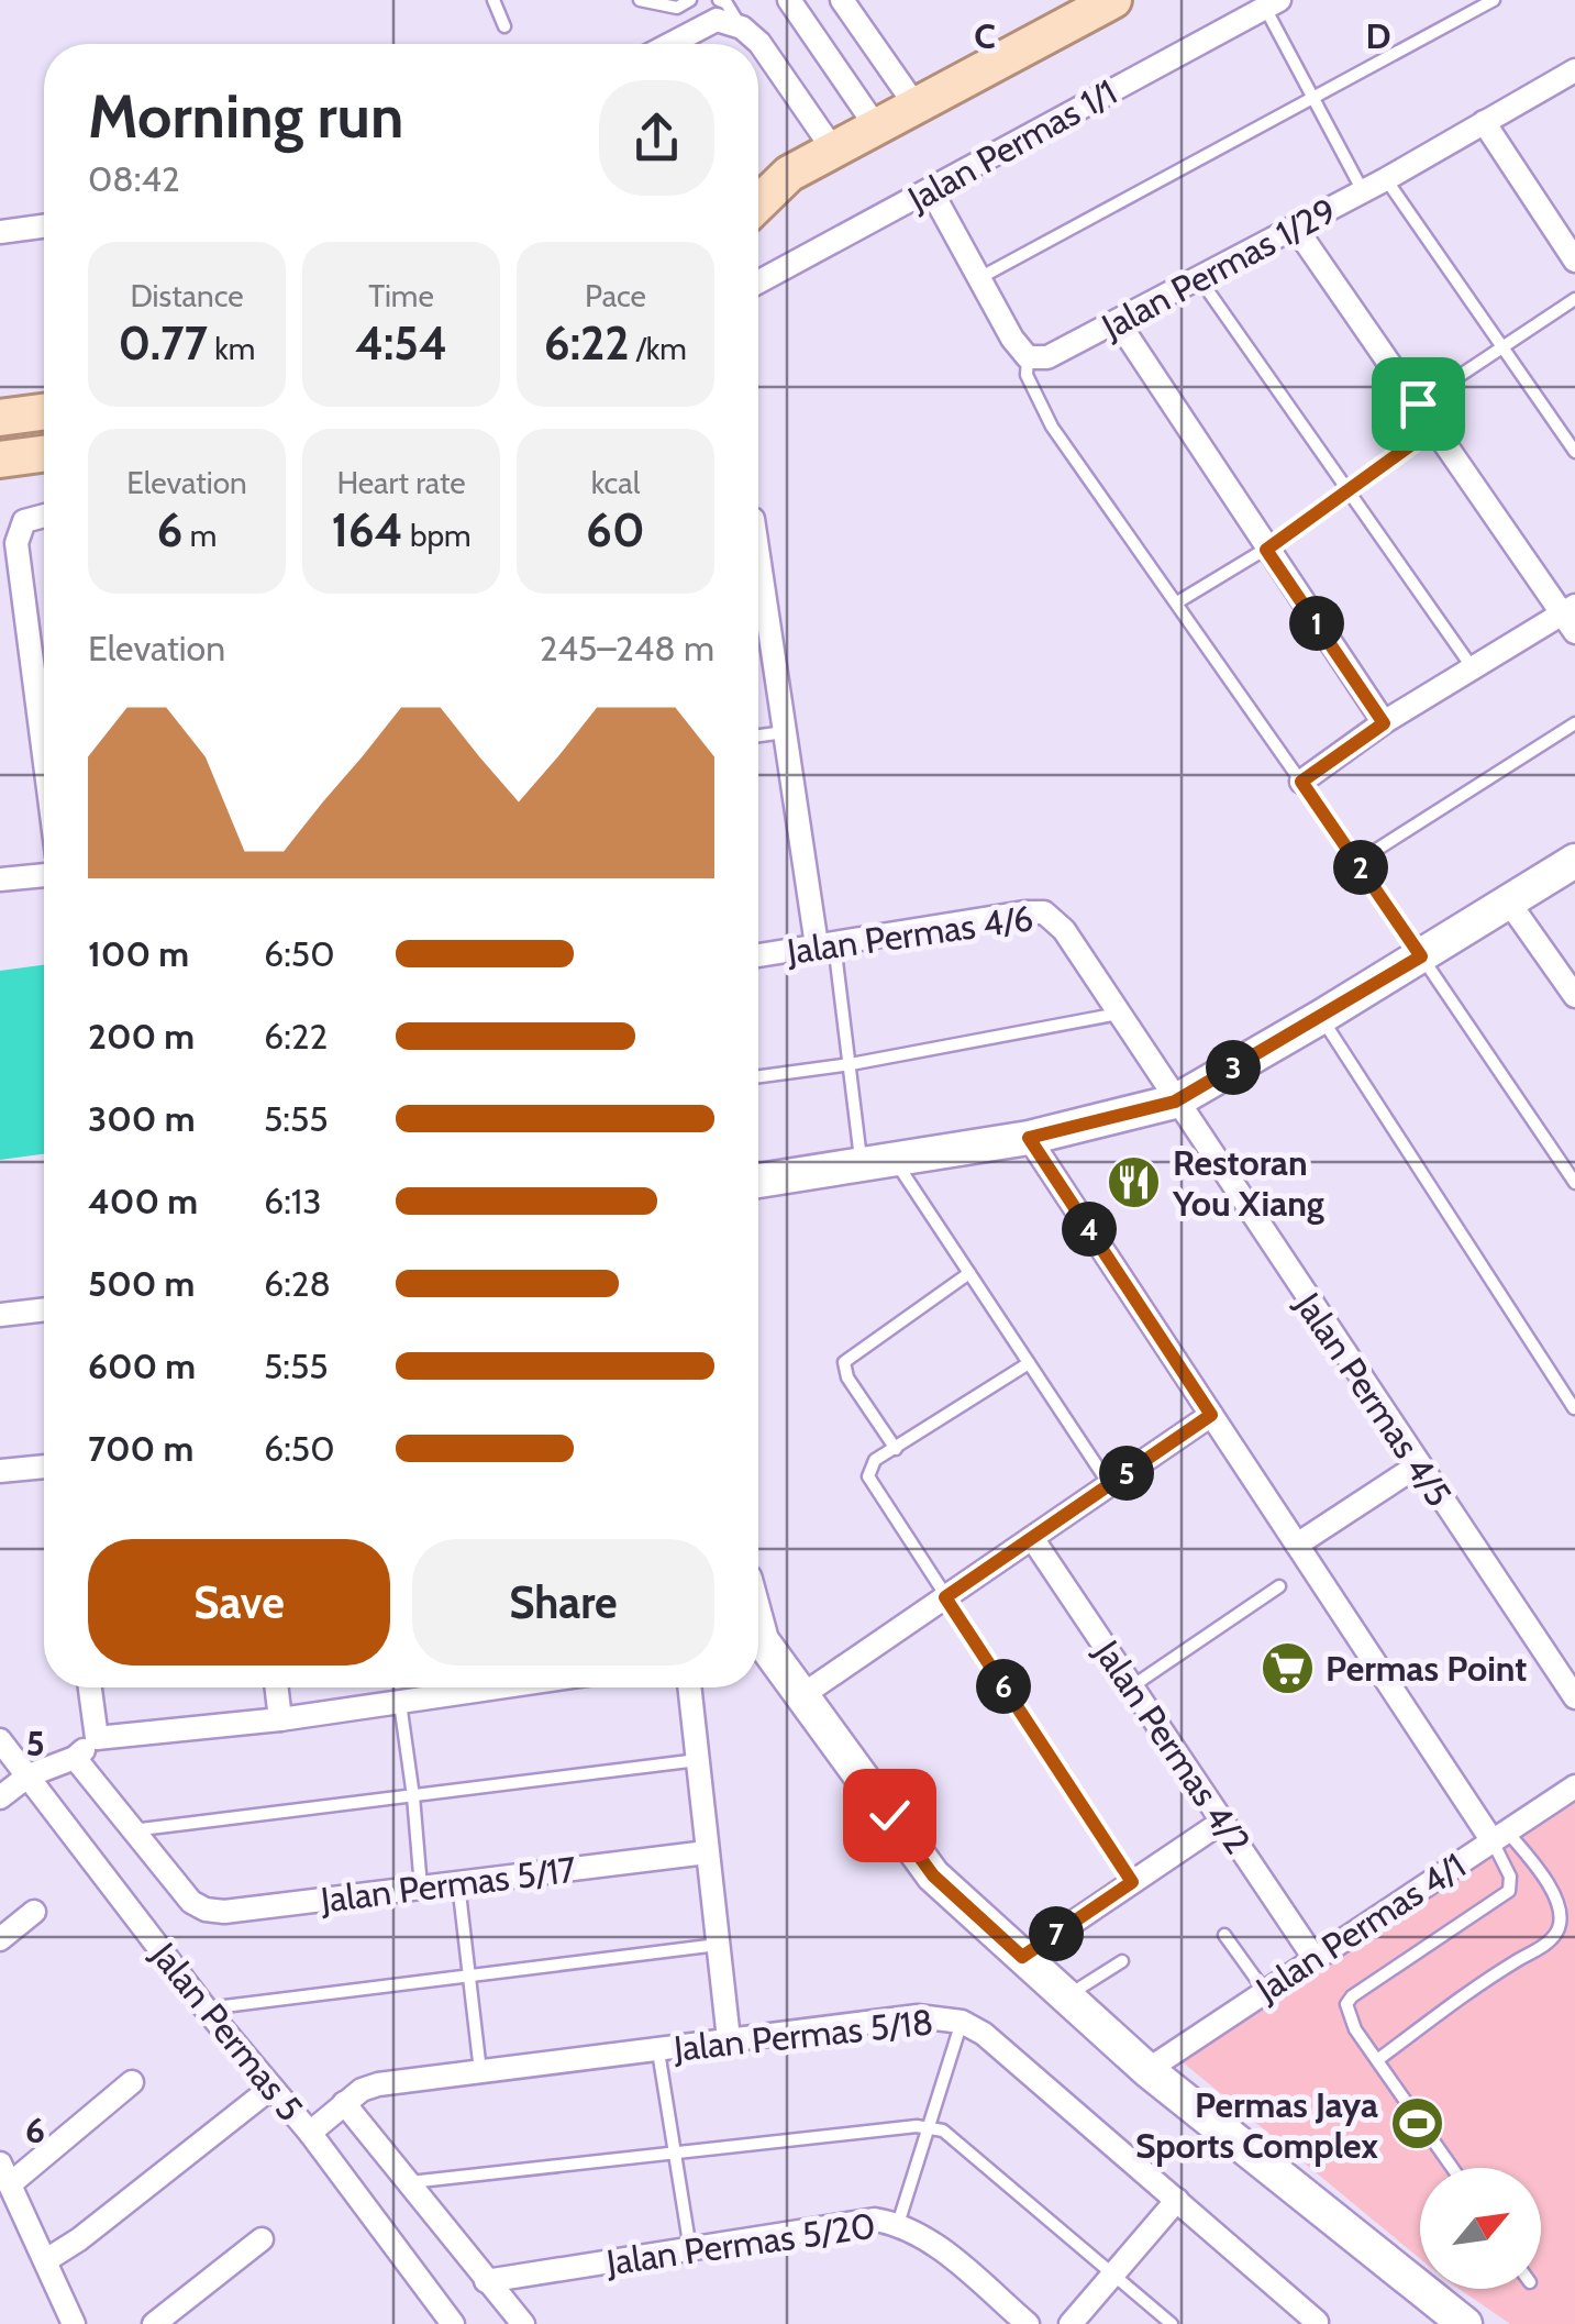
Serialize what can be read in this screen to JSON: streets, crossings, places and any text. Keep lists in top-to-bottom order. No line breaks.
{"streets":{"street":["Jalan Permas 1/1","Jalan Permas 1/29","Jalan Permas 4/6","Jalan Permas 4/5","Jalan Permas 4/2","Jalan Permas 5/17","Jalan Permas 4/1","Jalan Permas 5","Jalan Permas 5/18","Jalan Permas 5/20"]},"crossings":[["Jalan Permas 4/6","Jalan Permas 4/5"],["Jalan Permas 4/2","Jalan Permas 4/1"]],"places":{"restaurant":["Restoran You Xiang"],"supermarket":["Permas Point"],"sports":["Permas Jaya Sports Complex"]},"north":"top right","page":{"heading":["Morning run","08:42"],"stats":[["Distance","0.77 km"],["Time","4:54"],["Pace","6:22 /km"],["Elevation","6 m"],["Heart rate","164 bpm"],["kcal","60"]],"pins":["1","2","3","4","5","6","7"],"chart":["Elevation","245–248 m"],"list":[{"name":"100 m","note":"6:50"},{"name":"200 m","note":"6:22"},{"name":"300 m","note":"5:55"},{"name":"400 m","note":"6:13"},{"name":"500 m","note":"6:28"},{"name":"600 m","note":"5:55"},{"name":"700 m","note":"6:50"}],"buttons":["Save","Share"]},"grid":{"columns":["C","D"],"rows":["5","6"]}}
